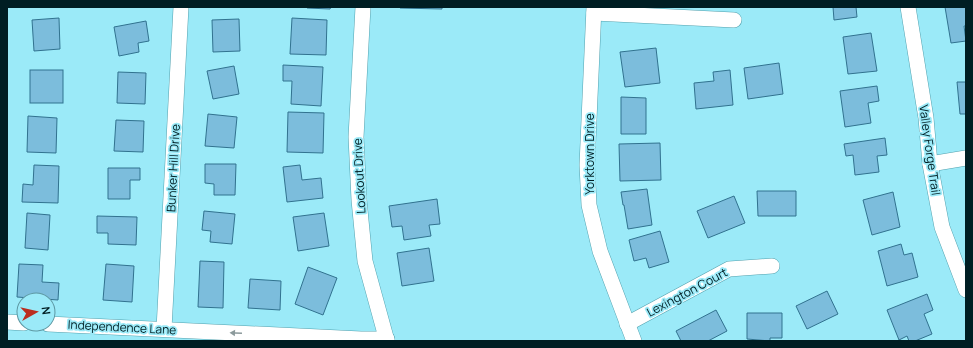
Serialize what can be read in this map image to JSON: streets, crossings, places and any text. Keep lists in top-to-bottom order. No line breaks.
{"streets":{"street":["Valley Forge Trail","Yorktown Drive","Bunker Hill Drive","Lookout Drive","Lexington Court","Independence Lane"]},"crossings":[["Yorktown Drive","Lexington Court"],["Bunker Hill Drive","Independence Lane"],["Lookout Drive","Independence Lane"]],"one_way":["Independence Lane"],"north":"right"}
